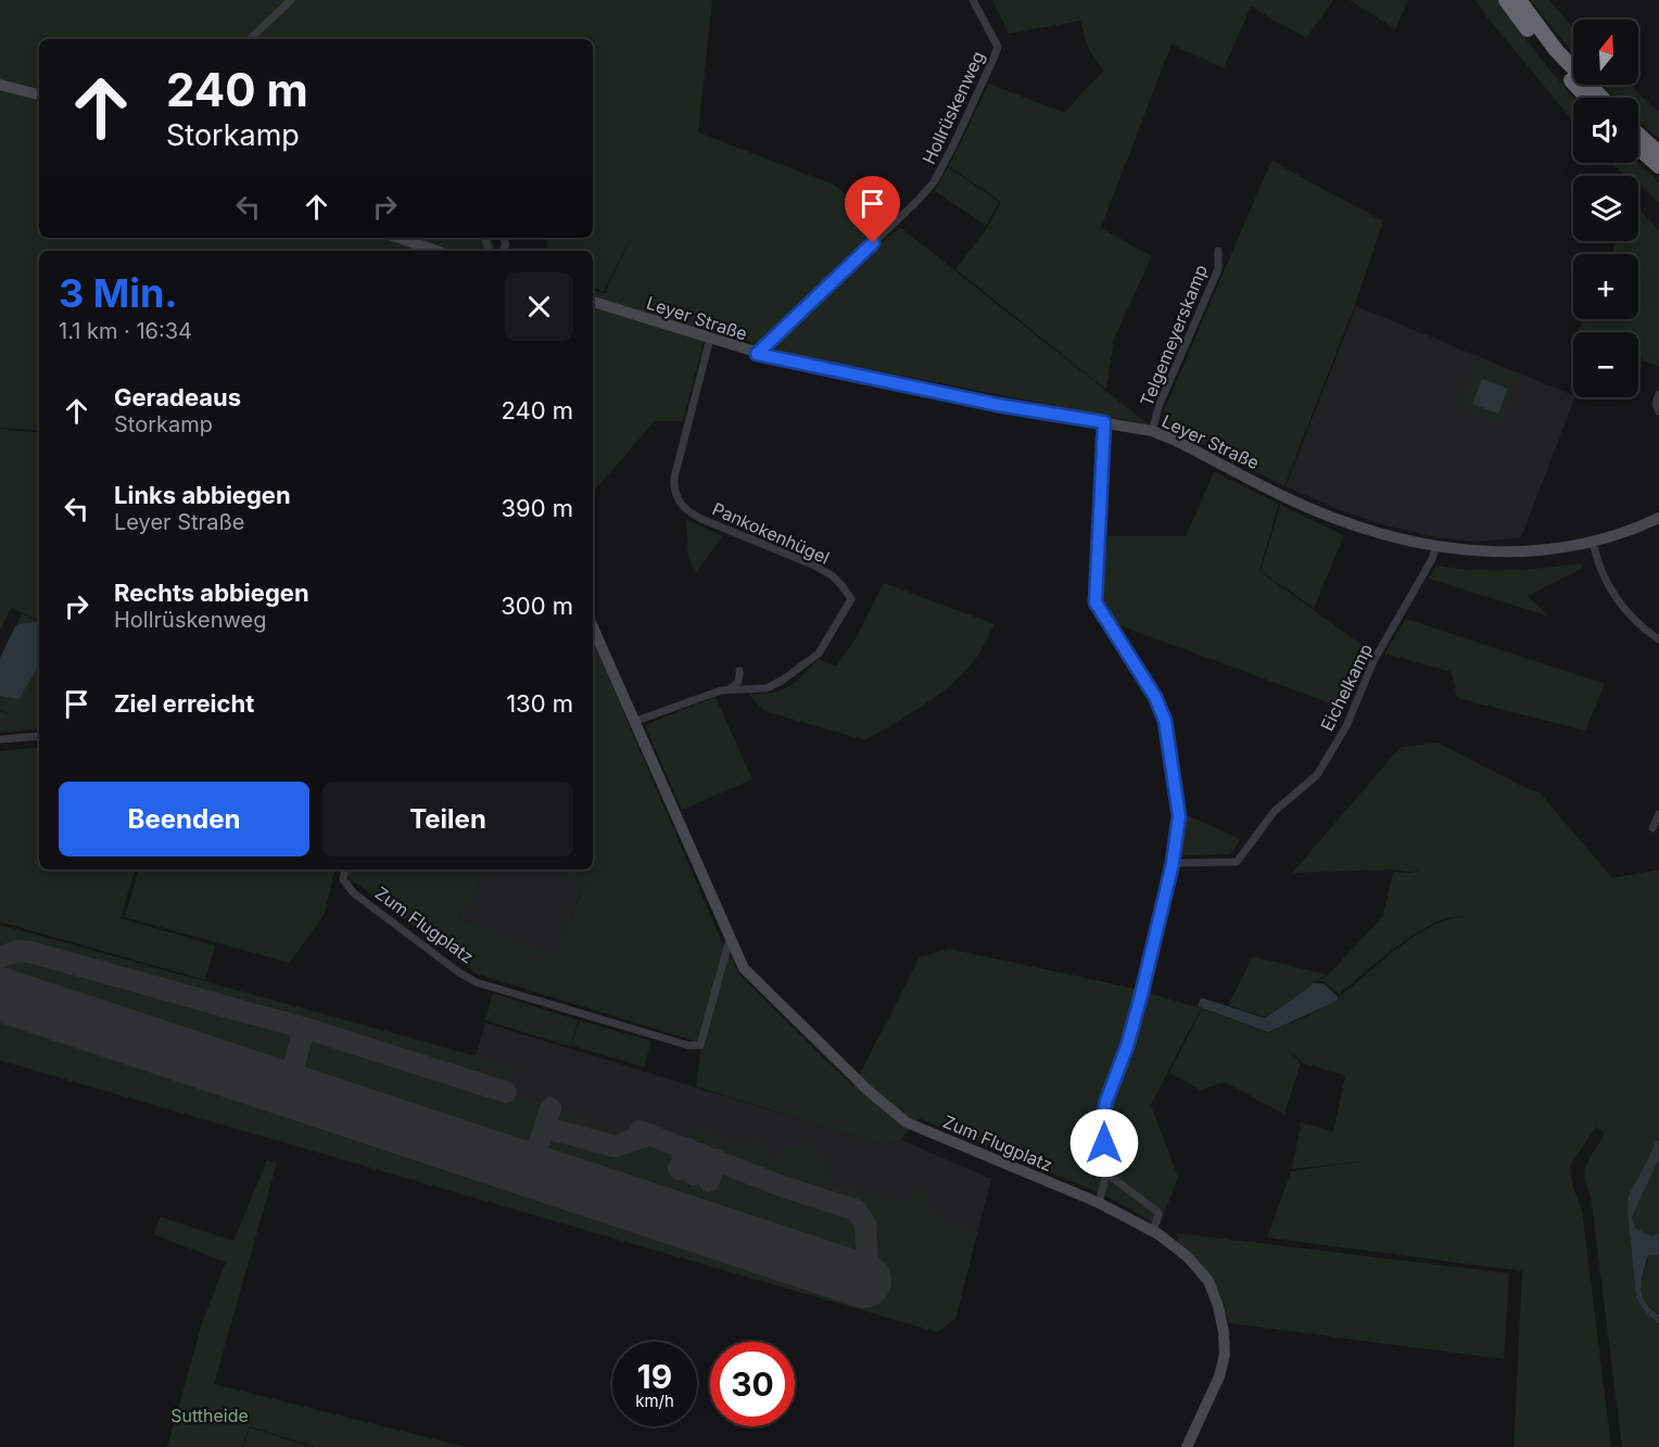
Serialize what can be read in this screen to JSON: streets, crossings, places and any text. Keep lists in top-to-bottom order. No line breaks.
{"streets":{"street":["Hollrüskenweg","Leyer Straße","Telgemeyerskamp","Pankokenhügel","Eichelkamp","Zum Flugplatz"]},"crossings":[["Hollrüskenweg","Leyer Straße"],["Leyer Straße","Telgemeyerskamp"],["Leyer Straße","Pankokenhügel"],["Leyer Straße","Eichelkamp"],["Pankokenhügel","Zum Flugplatz"]],"parks":["Suttheide"],"north":"top","page":{"map_buttons":["+","−"],"turn":["240 m","Storkamp"],"heading":["3 Min.","1.1 km · 16:34"],"list":[{"name":"Geradeaus","note":"Storkamp","value":"240 m"},{"name":"Links abbiegen","note":"Leyer Straße","value":"390 m"},{"name":"Rechts abbiegen","note":"Hollrüskenweg","value":"300 m"},{"name":"Ziel erreicht","value":"130 m"}],"buttons":["Beenden","Teilen"],"speed":"19 km/h","limit":"30"}}
